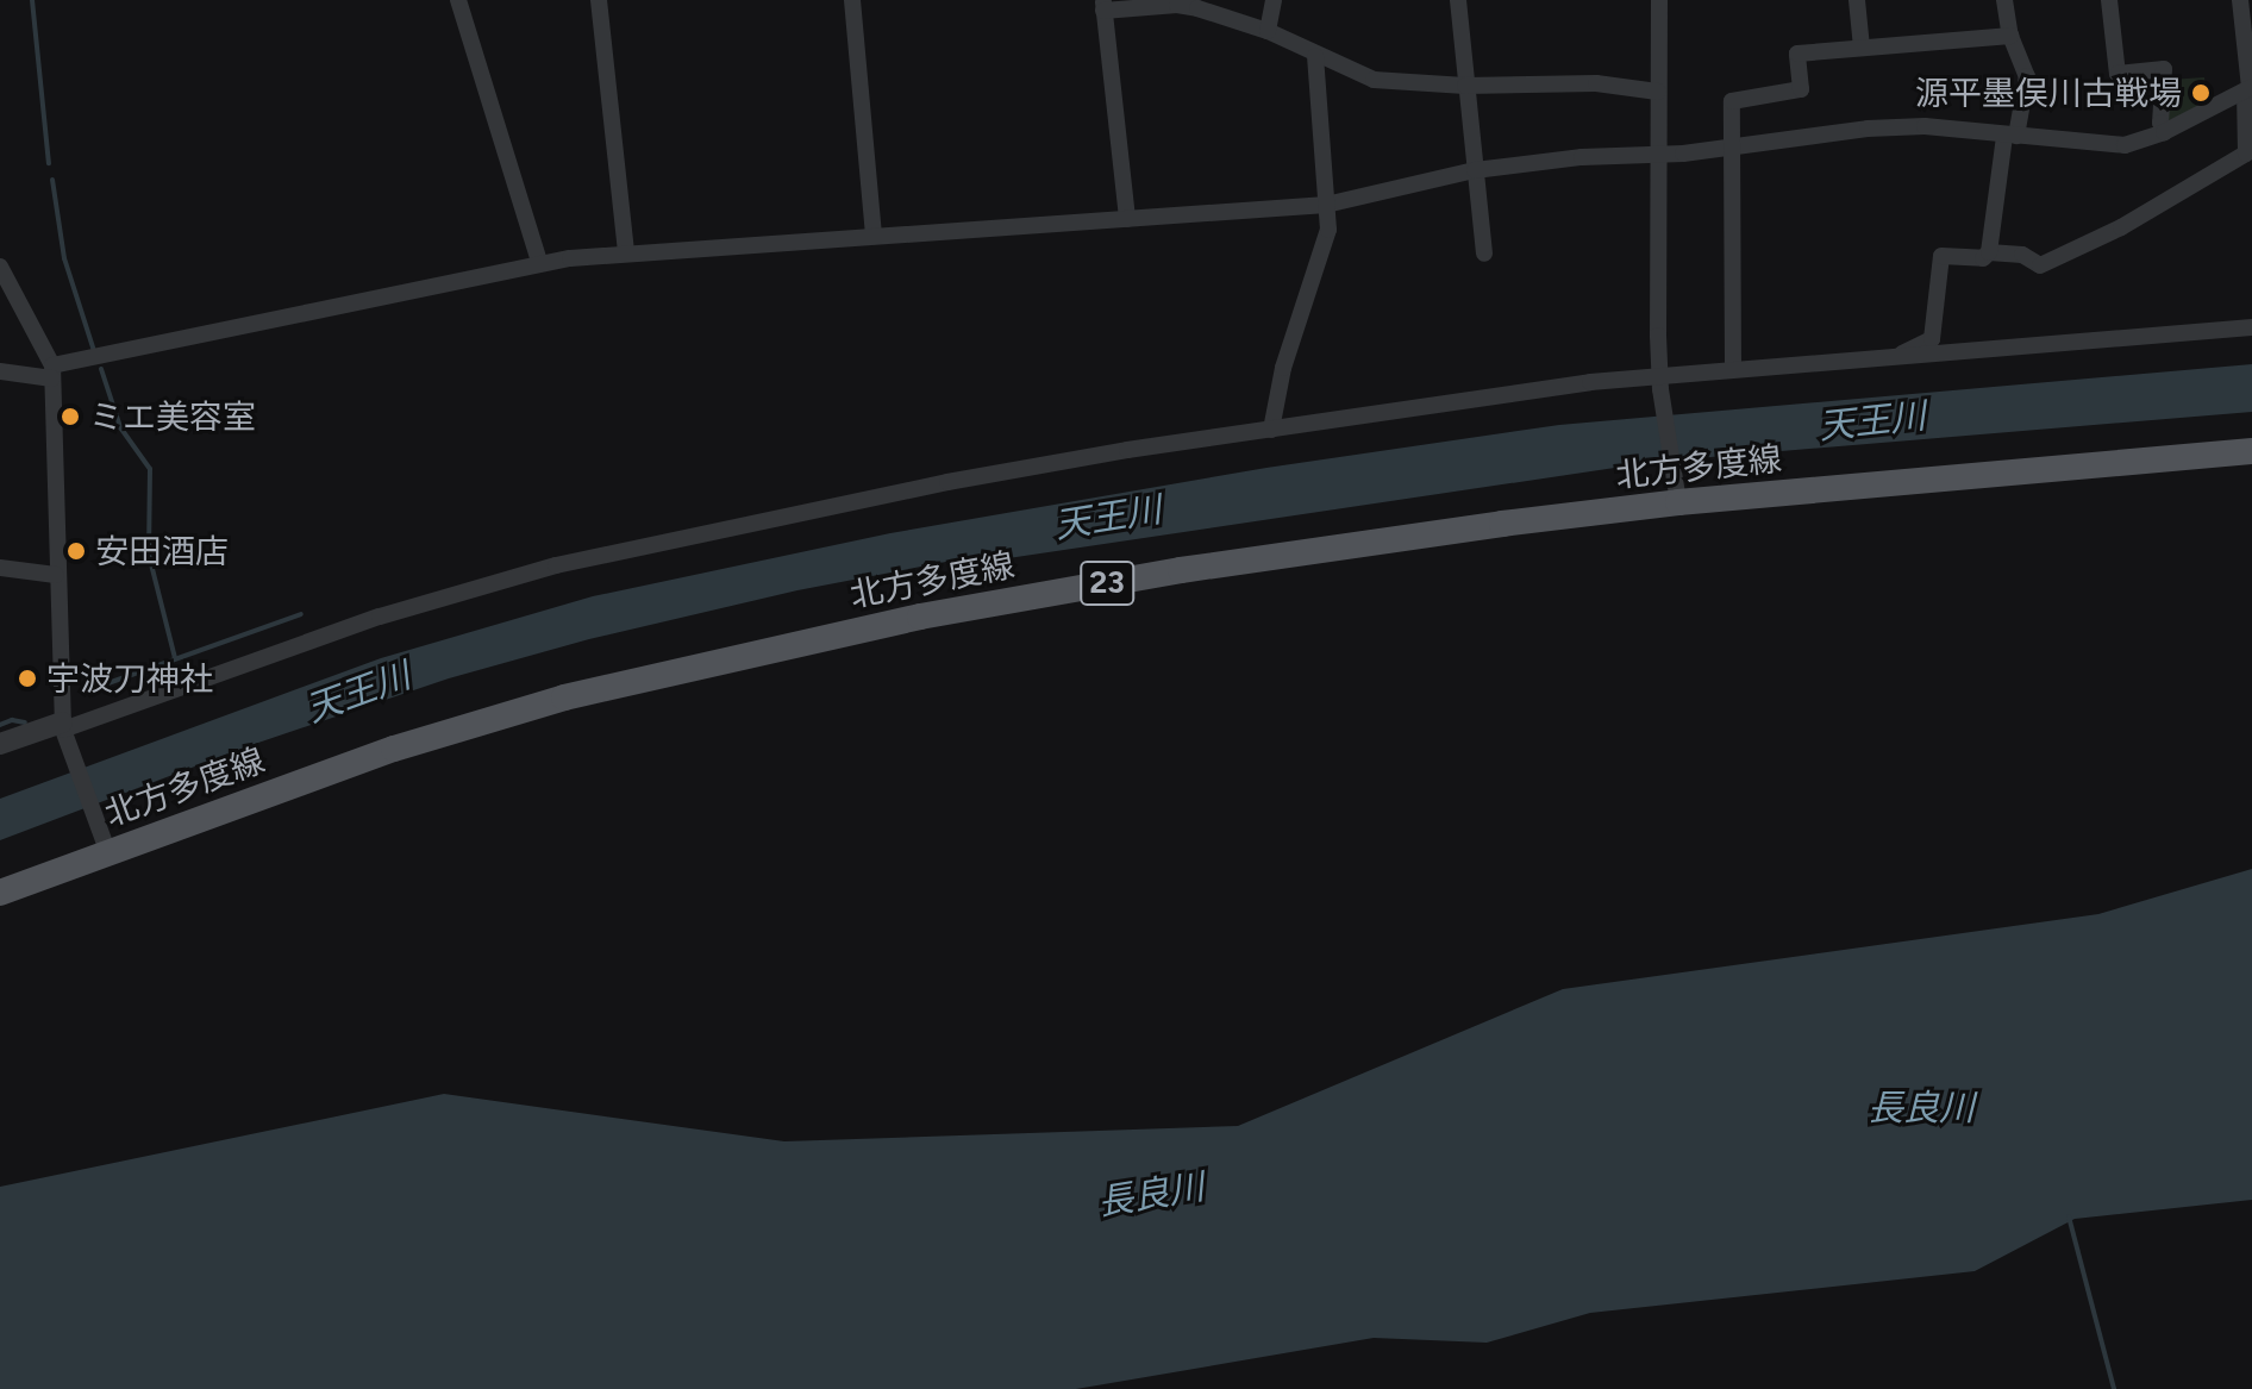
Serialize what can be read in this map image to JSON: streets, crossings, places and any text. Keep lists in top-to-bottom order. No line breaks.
{"streets":{"main road":["北方多度線","23"]},"water":["天王川","長良川"],"places":["源平墨俣川古戦場","ミエ美容室","安田酒店","宇波刀神社"]}
